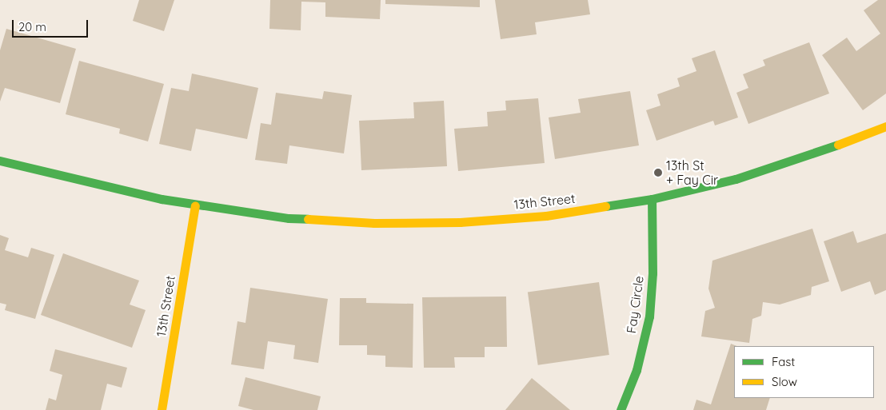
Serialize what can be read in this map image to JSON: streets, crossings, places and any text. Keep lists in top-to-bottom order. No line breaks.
{"streets":{"street":["13th Street","Fay Circle"]},"crossings":[["13th Street","Fay Circle"]],"places":["13th St + Fay Cir"],"legend":["Fast","Slow"],"scale_bar":"20 m"}
